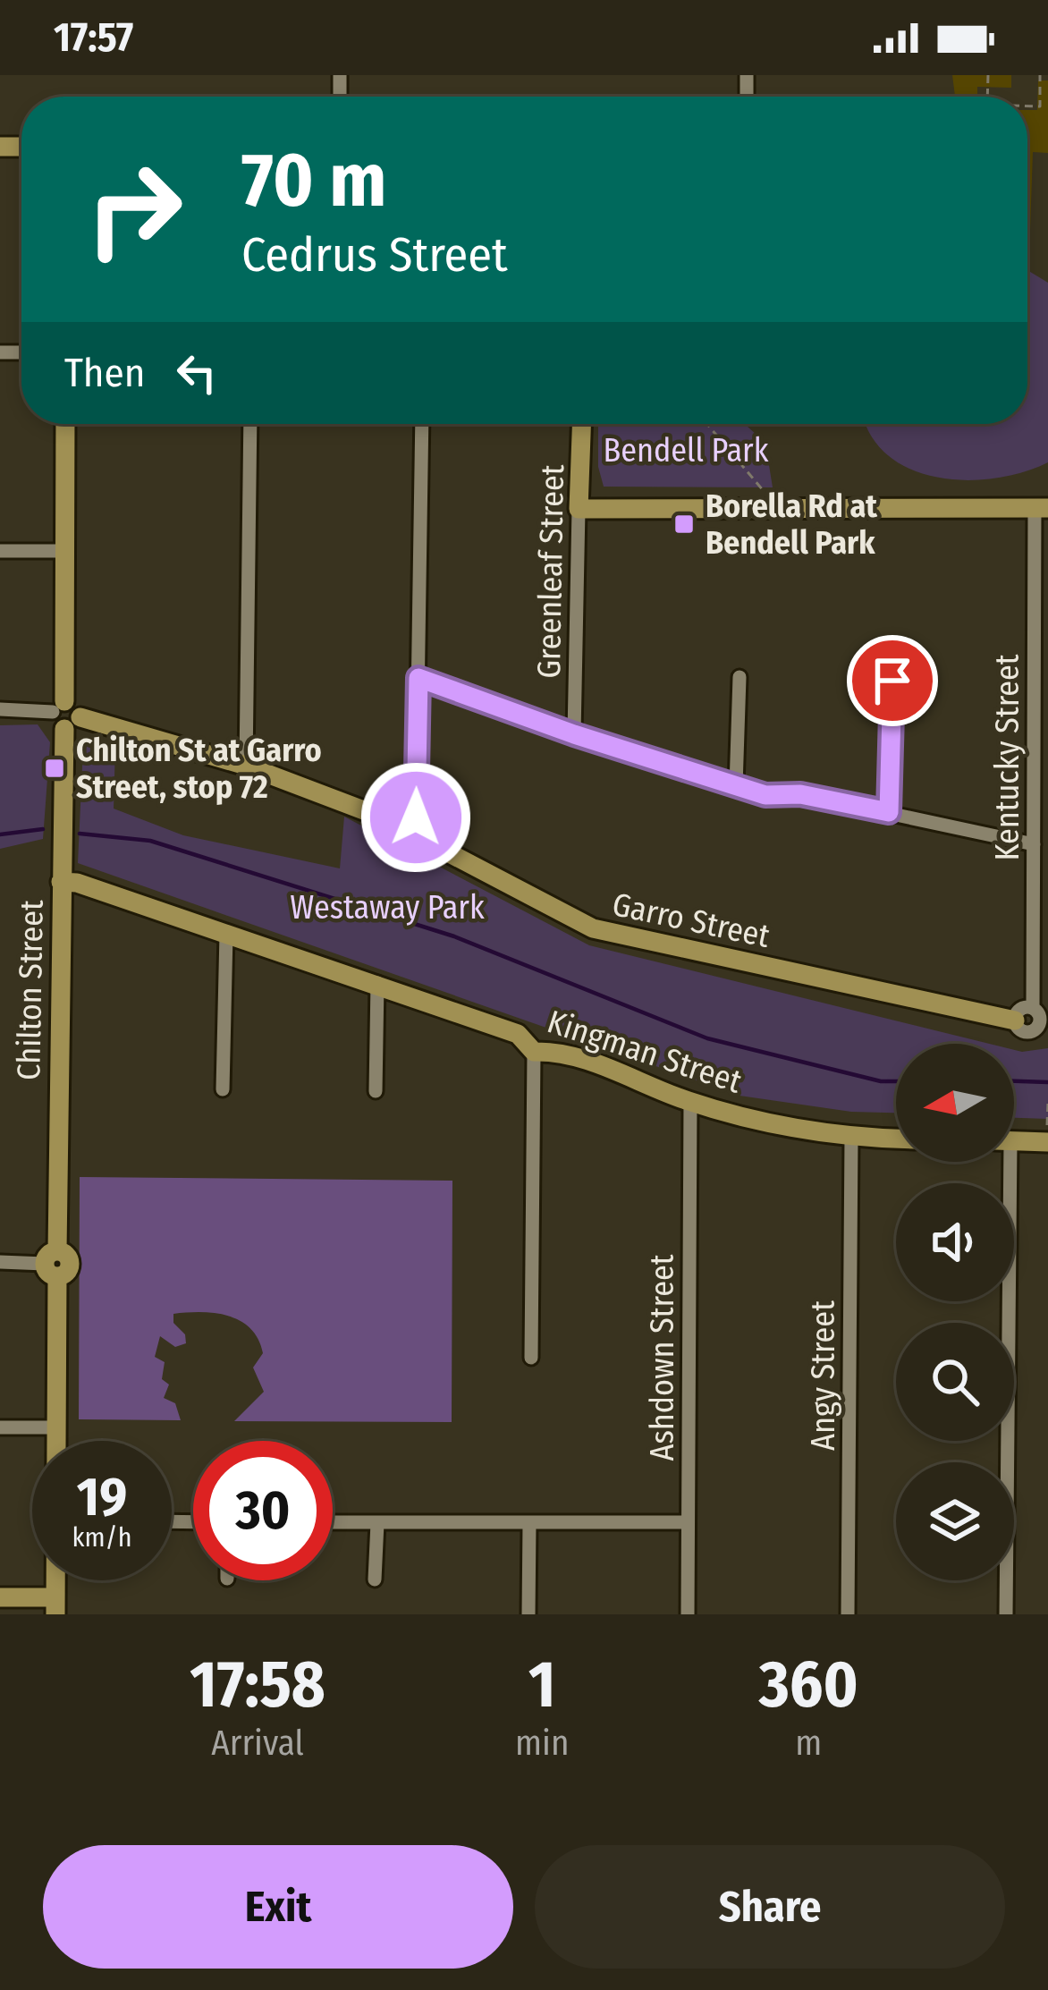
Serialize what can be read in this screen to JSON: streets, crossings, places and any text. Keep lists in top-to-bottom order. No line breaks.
{"streets":{"street":["Greenleaf Street","Kentucky Street","Garro Street","Chilton Street","Kingman Street","Ashdown Street","Angy Street"]},"crossings":[["Kentucky Street","Garro Street"],["Chilton Street","Kingman Street"],["Kingman Street","Ashdown Street"],["Kingman Street","Angy Street"]],"parks":["Bendell Park","Westaway Park"],"places":{"transit":["Borella Rd at Bendell Park","Chilton St at Garro Street, stop 72"]},"north":"left","page":{"status":"17:57","turn":["70 m","Cedrus Street"],"then":"Then","speed":"19 km/h","limit":"30","eta":["17:58","Arrival","1","min","360","m"],"buttons":["Exit","Share"]}}
